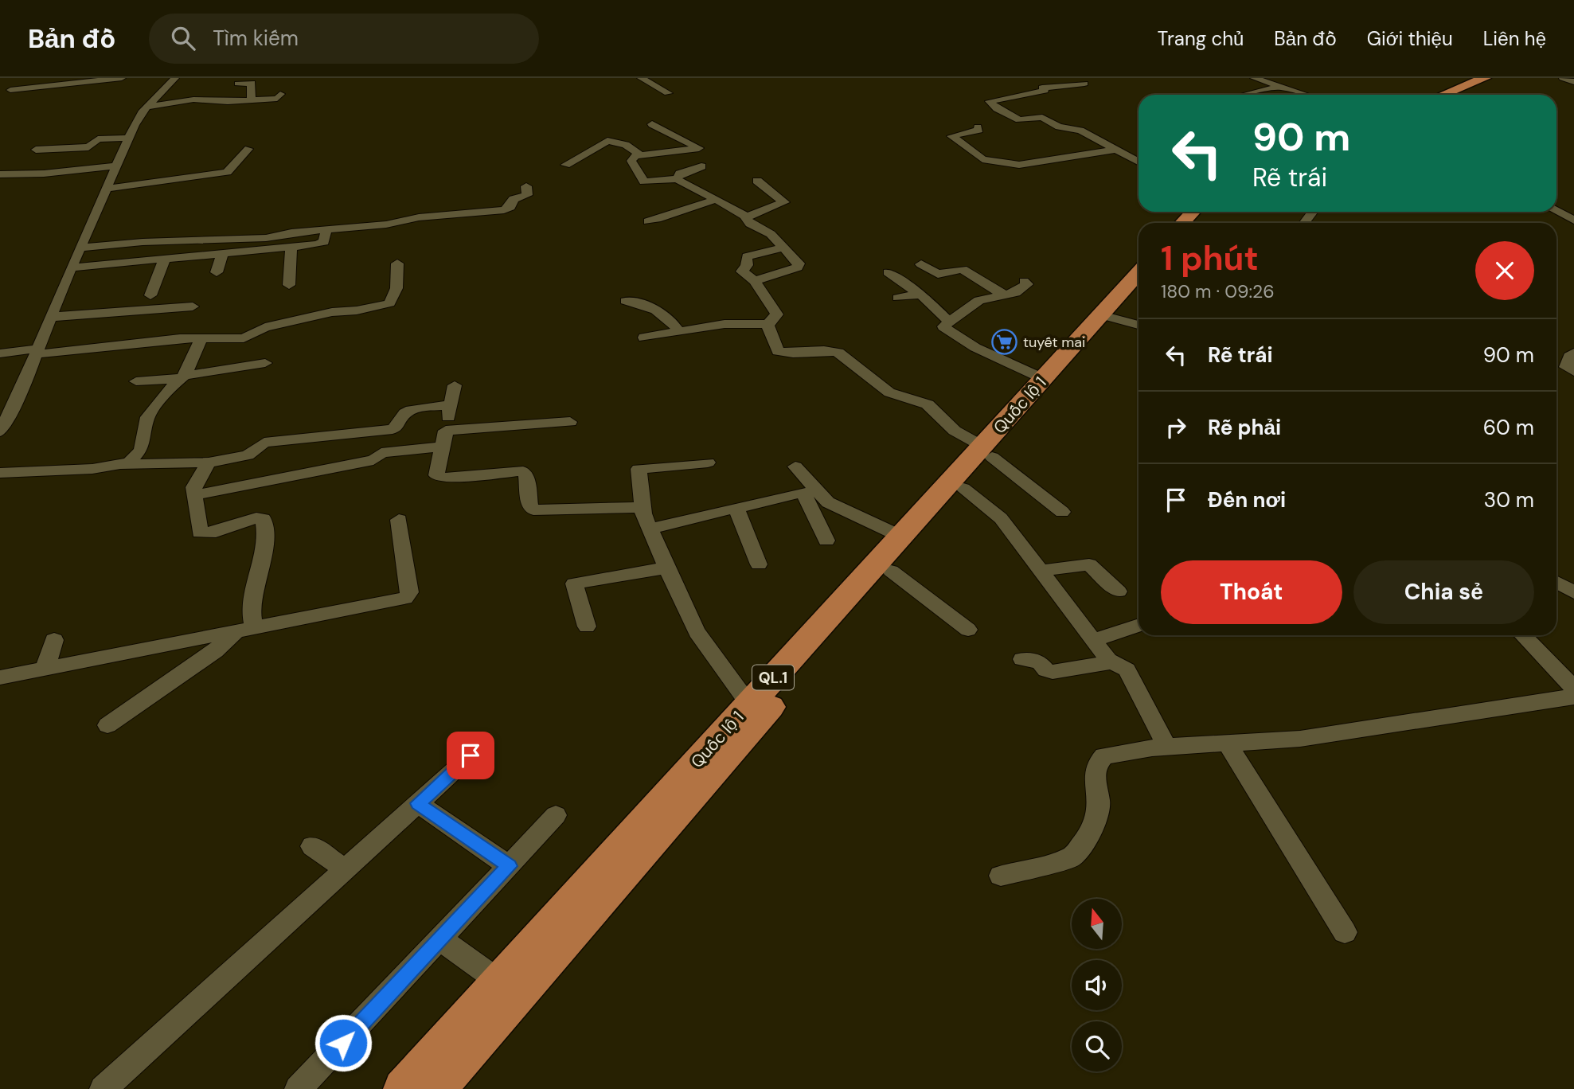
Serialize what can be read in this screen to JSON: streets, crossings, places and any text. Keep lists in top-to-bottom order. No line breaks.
{"streets":{"highway":["Quốc lộ 1","QL.1"]},"places":{"supermarket":["tuyết mai"]},"north":"top","page":{"header":"Bản đồ","search":"Tìm kiếm","nav":["Trang chủ","Bản đồ","Giới thiệu","Liên hệ"],"turn":["90 m","Rẽ trái"],"heading":["1 phút","180 m · 09:26"],"list":[{"name":"Rẽ trái","value":"90 m"},{"name":"Rẽ phải","value":"60 m"},{"name":"Đến nơi","value":"30 m"}],"buttons":["Thoát","Chia sẻ"]}}
